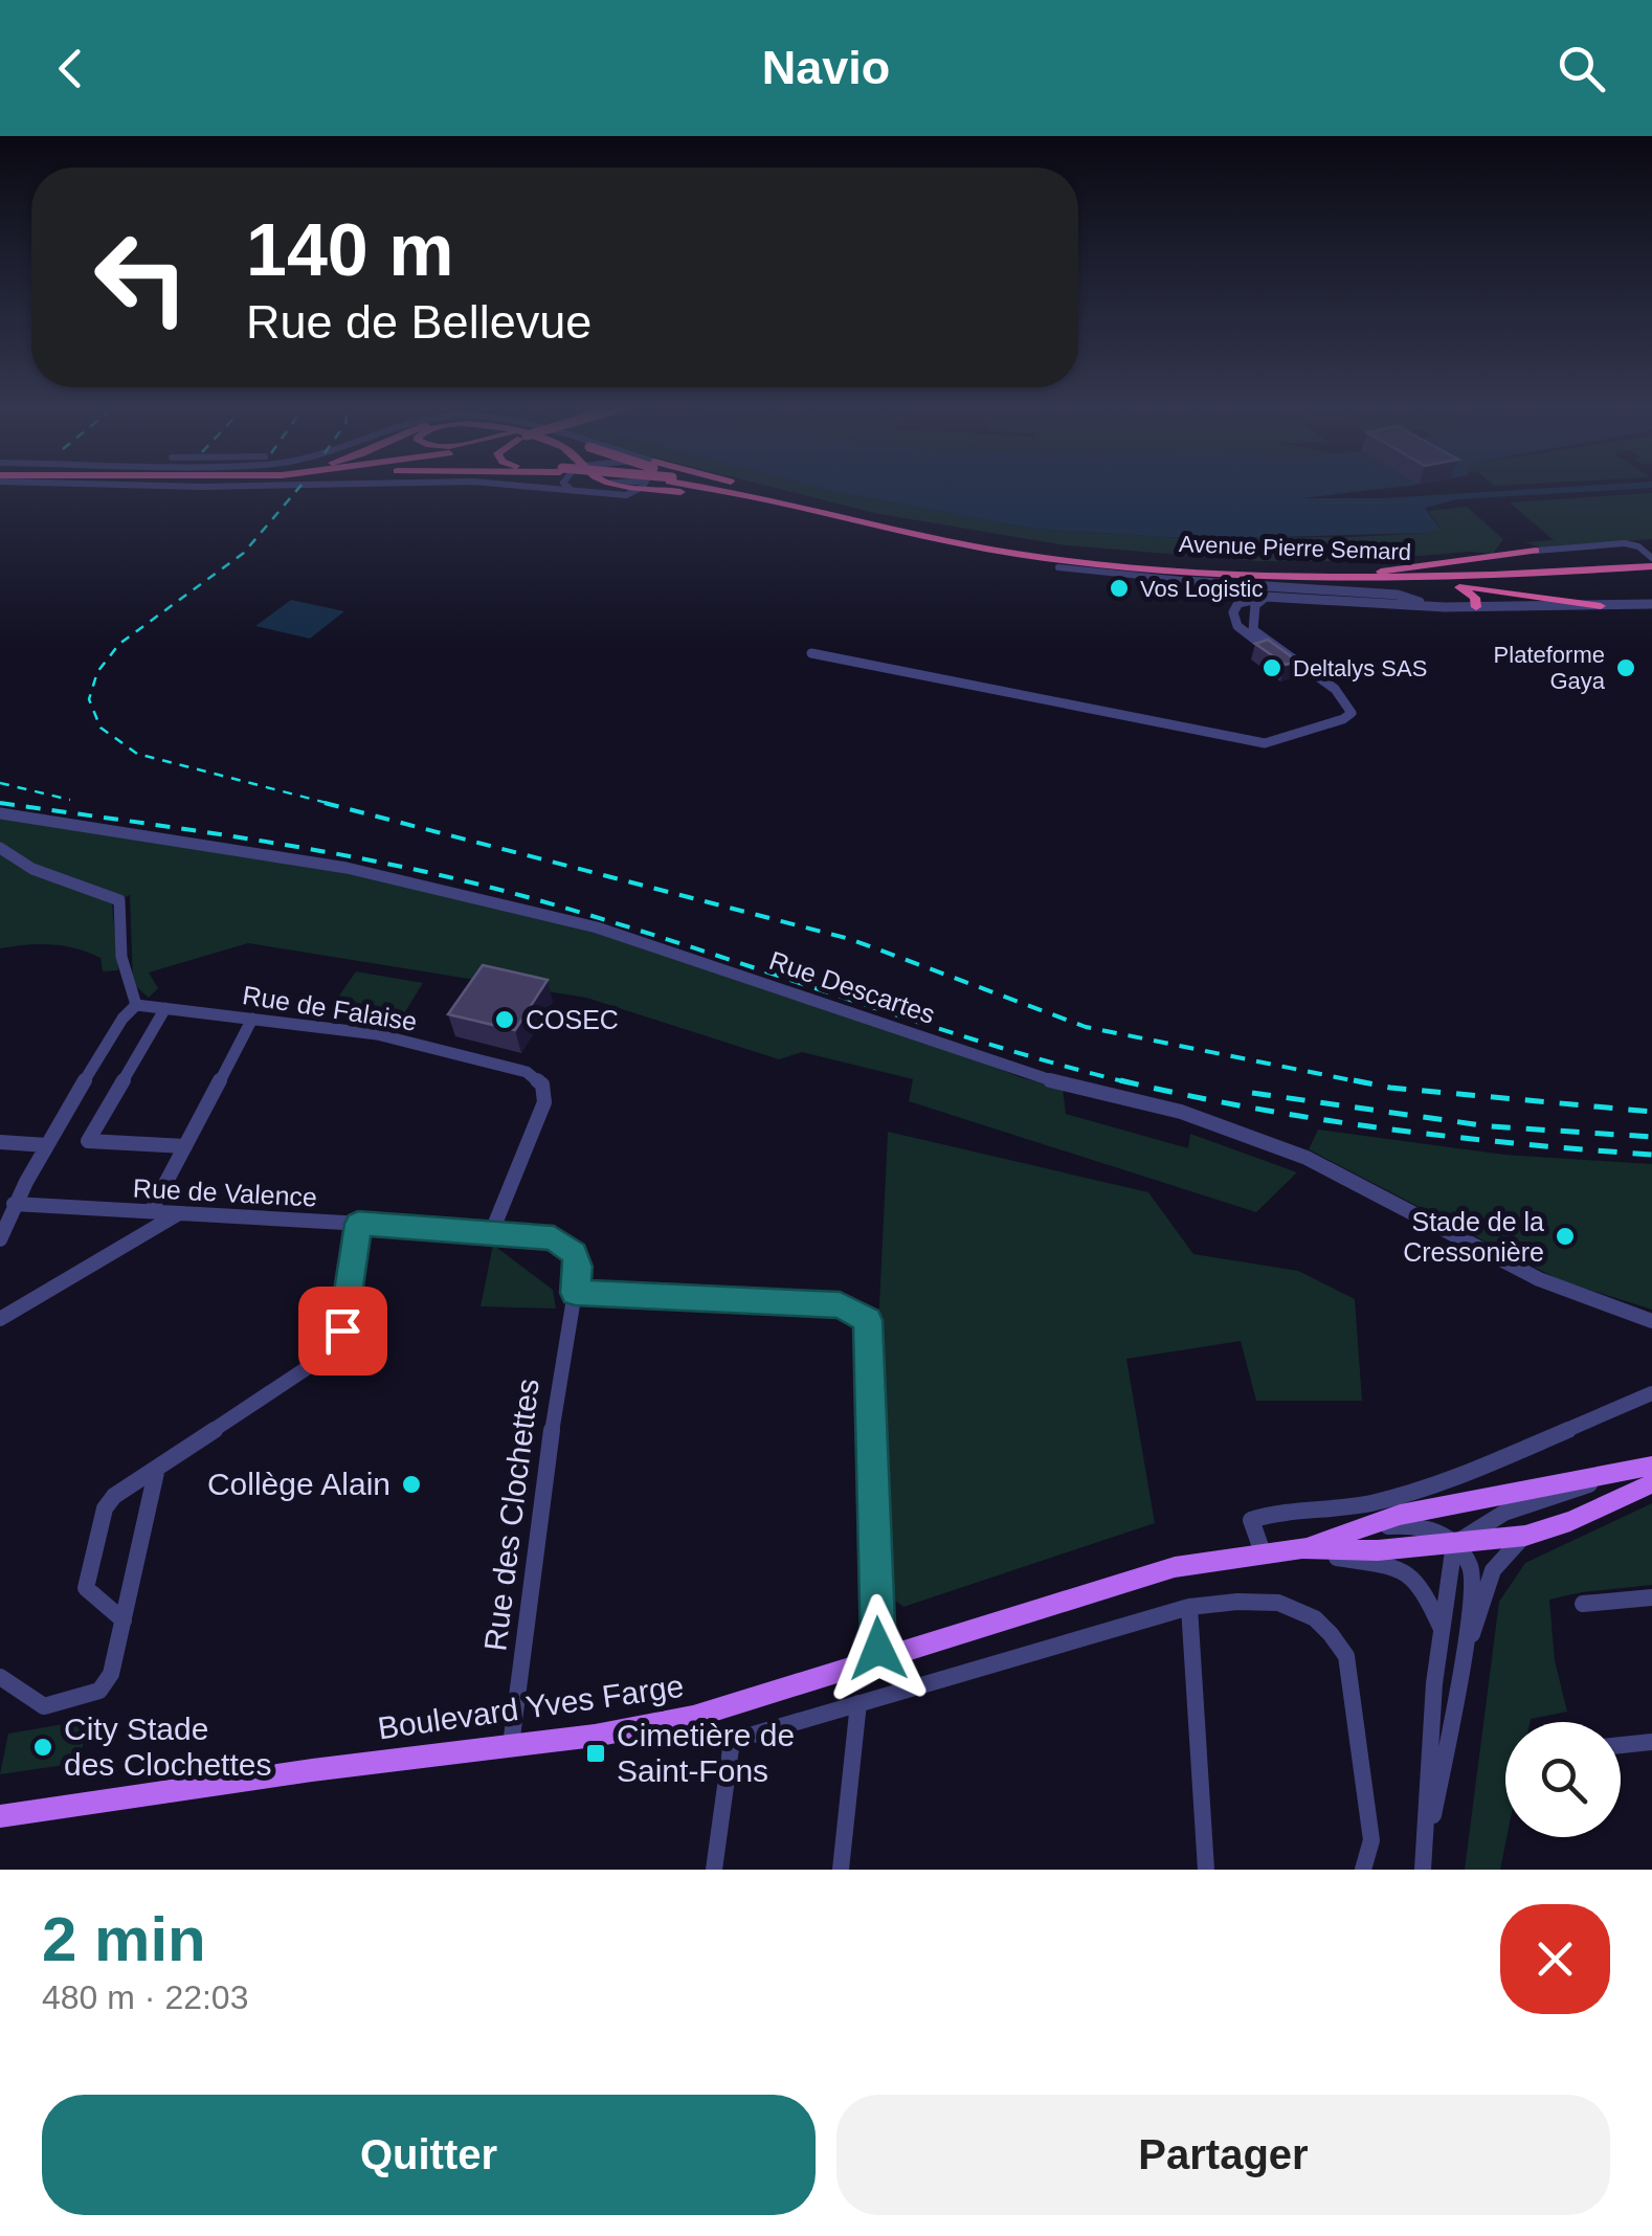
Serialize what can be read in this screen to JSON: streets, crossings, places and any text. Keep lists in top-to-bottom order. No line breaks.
{"streets":{"highway":["Avenue Pierre Semard"],"main road":["Boulevard Yves Farge"],"street":["Rue Descartes","Rue de Falaise","Rue de Valence","Rue des Clochettes"]},"crossings":[["Rue de Falaise","Rue de Valence"],["Rue de Valence","Rue des Clochettes"],["Rue des Clochettes","Boulevard Yves Farge"]],"places":{"other":["Vos Logistic","Deltalys SAS","Plateforme Gaya","COSEC","Stade de la Cressonière","Collège Alain","City Stade des Clochettes"],"transit":["Cimetière de Saint-Fons"]},"page":{"header":"Navio","turn":["140 m","Rue de Bellevue"],"heading":["2 min","480 m · 22:03"],"buttons":["Quitter","Partager"]}}
